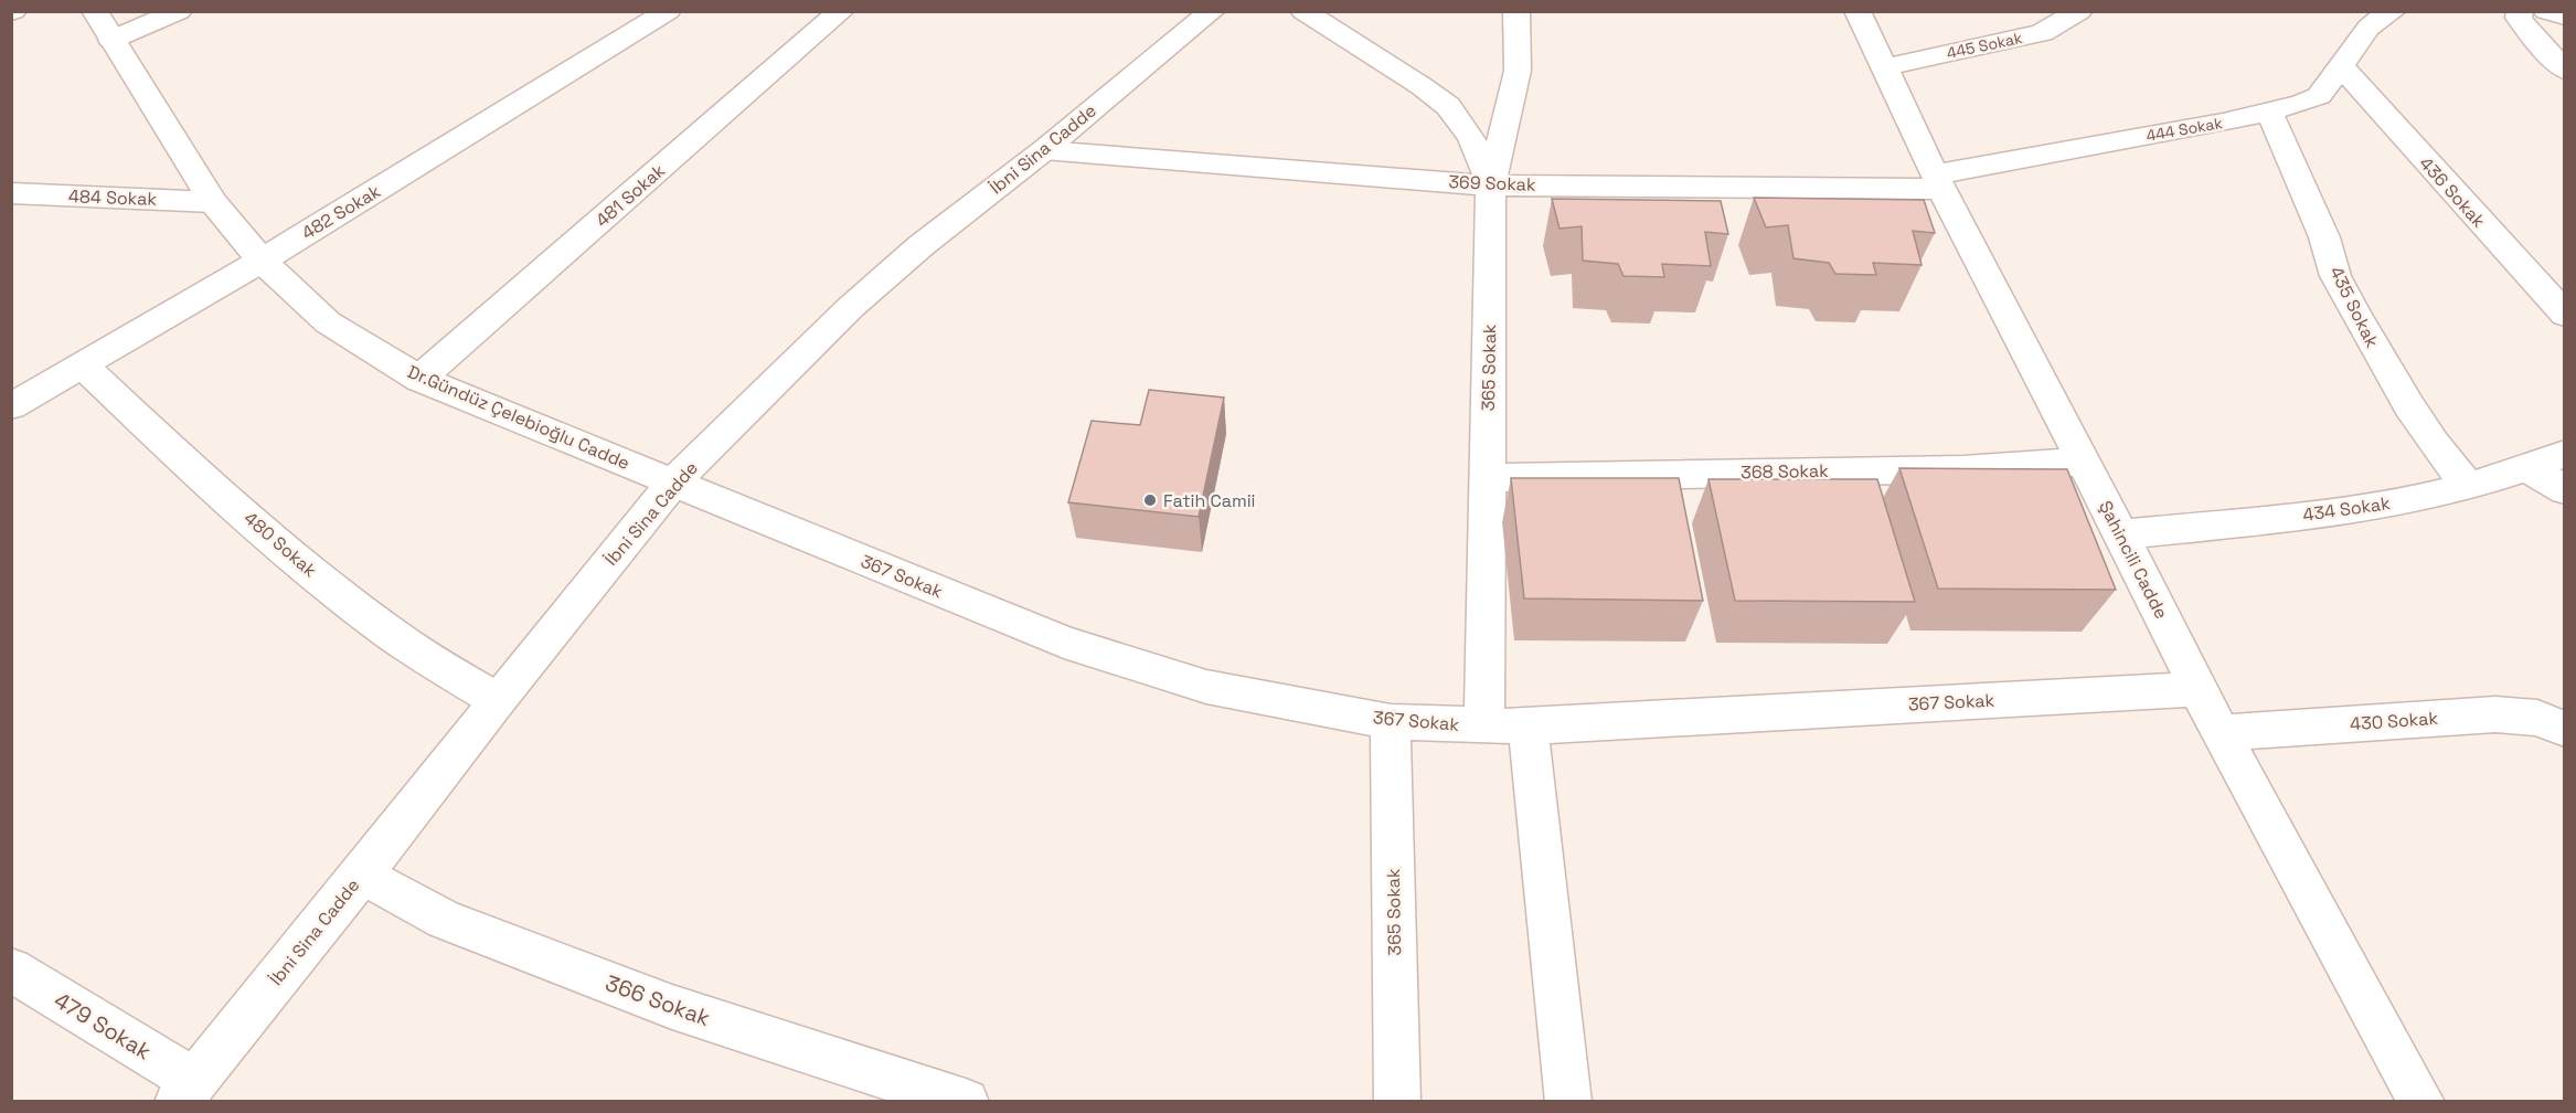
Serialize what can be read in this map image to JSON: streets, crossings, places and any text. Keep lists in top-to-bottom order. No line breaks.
{"streets":{"street":["445 Sokak","444 Sokak","İbni Sina Cadde","369 Sokak","436 Sokak","481 Sokak","484 Sokak","482 Sokak","435 Sokak","365 Sokak","Dr.Gündüz Çelebioğlu Cadde","368 Sokak","434 Sokak","480 Sokak","Şahincili Cadde","367 Sokak","430 Sokak","366 Sokak","479 Sokak"]},"crossings":[["445 Sokak","Şahincili Cadde"],["444 Sokak","369 Sokak"],["444 Sokak","436 Sokak"],["444 Sokak","435 Sokak"],["444 Sokak","Şahincili Cadde"],["İbni Sina Cadde","369 Sokak"],["İbni Sina Cadde","Dr.Gündüz Çelebioğlu Cadde"],["İbni Sina Cadde","480 Sokak"],["İbni Sina Cadde","367 Sokak"],["İbni Sina Cadde","366 Sokak"],["İbni Sina Cadde","479 Sokak"],["369 Sokak","365 Sokak"],["369 Sokak","Şahincili Cadde"],["481 Sokak","Dr.Gündüz Çelebioğlu Cadde"],["484 Sokak","Dr.Gündüz Çelebioğlu Cadde"],["482 Sokak","Dr.Gündüz Çelebioğlu Cadde"],["482 Sokak","480 Sokak"],["435 Sokak","434 Sokak"],["365 Sokak","368 Sokak"],["365 Sokak","367 Sokak"],["Dr.Gündüz Çelebioğlu Cadde","367 Sokak"],["368 Sokak","Şahincili Cadde"],["434 Sokak","Şahincili Cadde"],["Şahincili Cadde","367 Sokak"],["Şahincili Cadde","430 Sokak"]],"places":["Fatih Camii"]}
